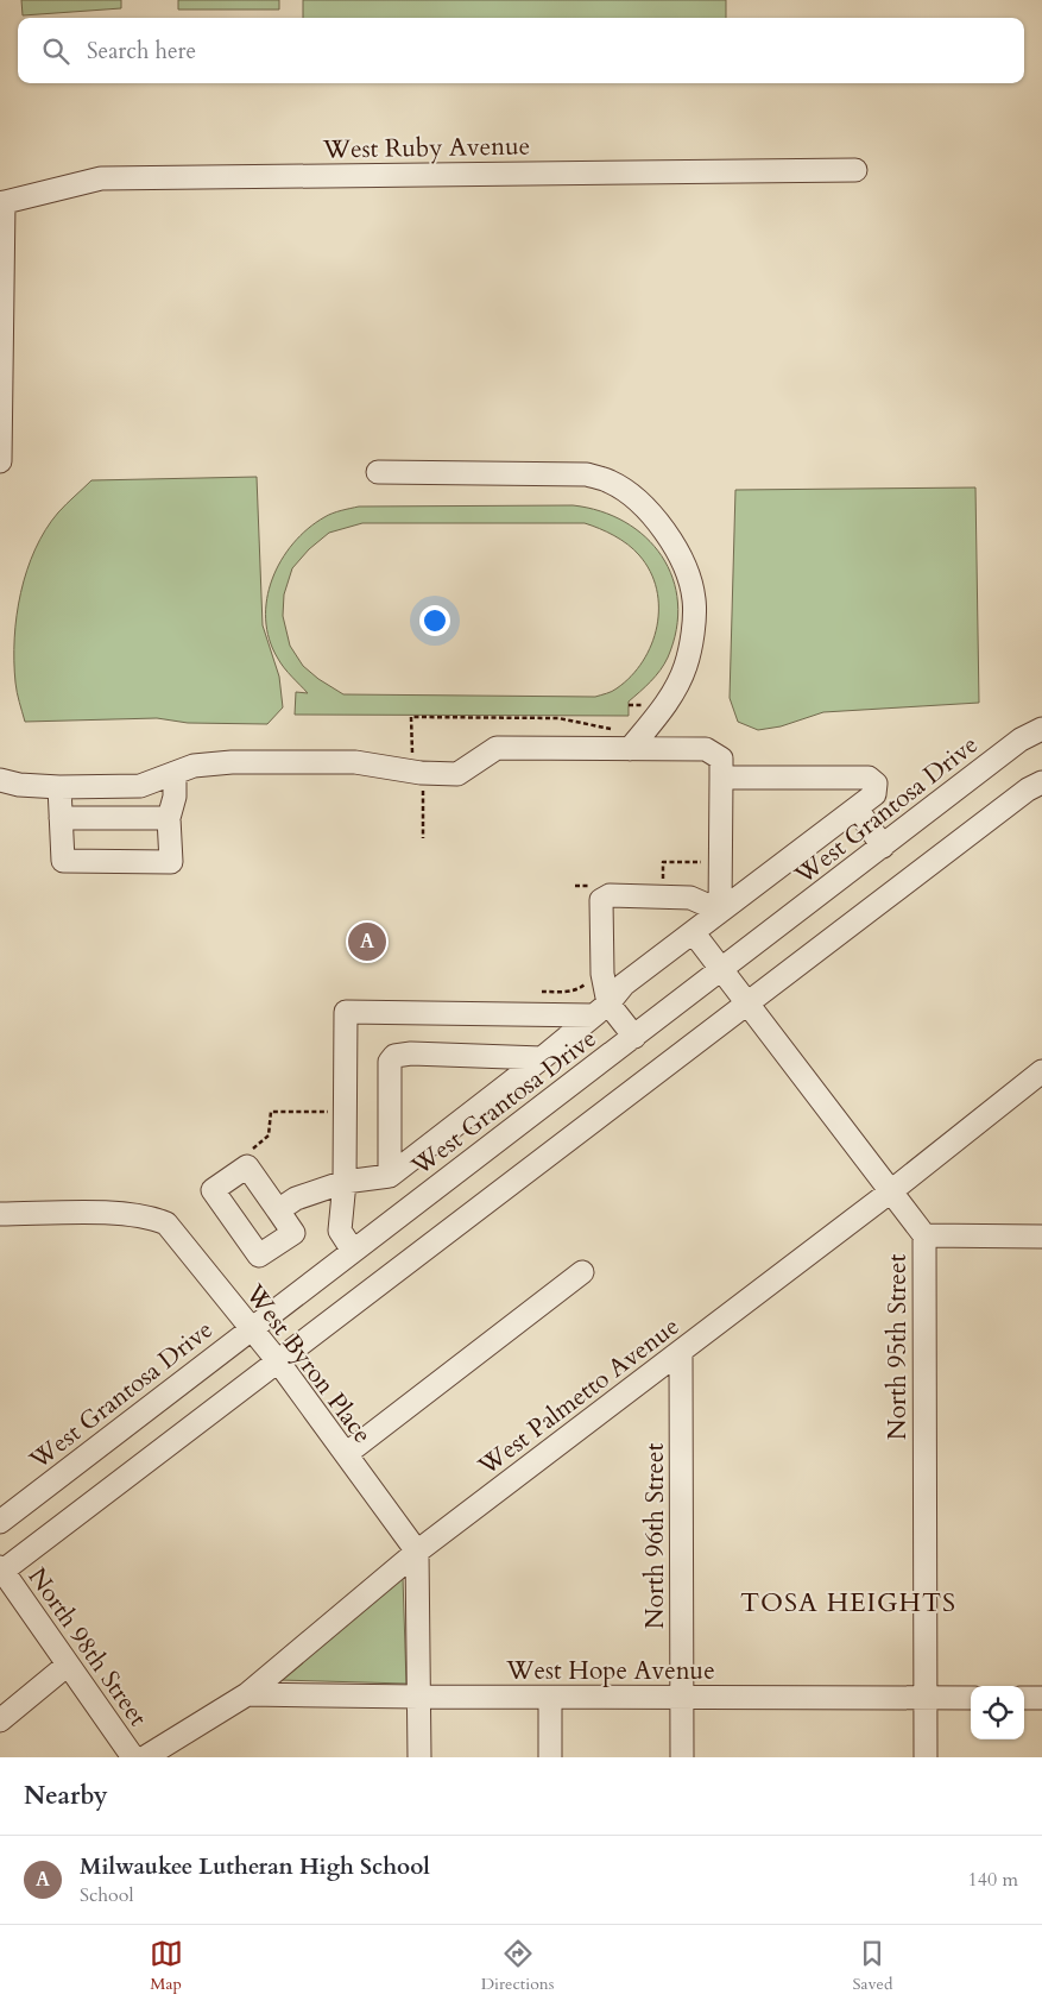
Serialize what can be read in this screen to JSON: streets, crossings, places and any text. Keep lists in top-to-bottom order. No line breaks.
{"streets":{"street":["West Ruby Avenue","West Grantosa Drive","North 95th Street","West Byron Place","West Palmetto Avenue","North 96th Street","North 98th Street","West Hope Avenue"]},"crossings":[["West Grantosa Drive","North 95th Street"],["West Grantosa Drive","West Byron Place"],["North 95th Street","West Palmetto Avenue"],["North 95th Street","West Hope Avenue"],["West Byron Place","West Palmetto Avenue"],["West Palmetto Avenue","North 96th Street"],["West Palmetto Avenue","West Hope Avenue"],["North 96th Street","West Hope Avenue"]],"districts":["TOSA HEIGHTS"],"page":{"search":"Search here","pins":"A","heading":"Nearby","list":[{"mark":"A","name":"Milwaukee Lutheran High School","note":"School","value":"140 m"}],"nav":["Map","Directions","Saved"]}}
